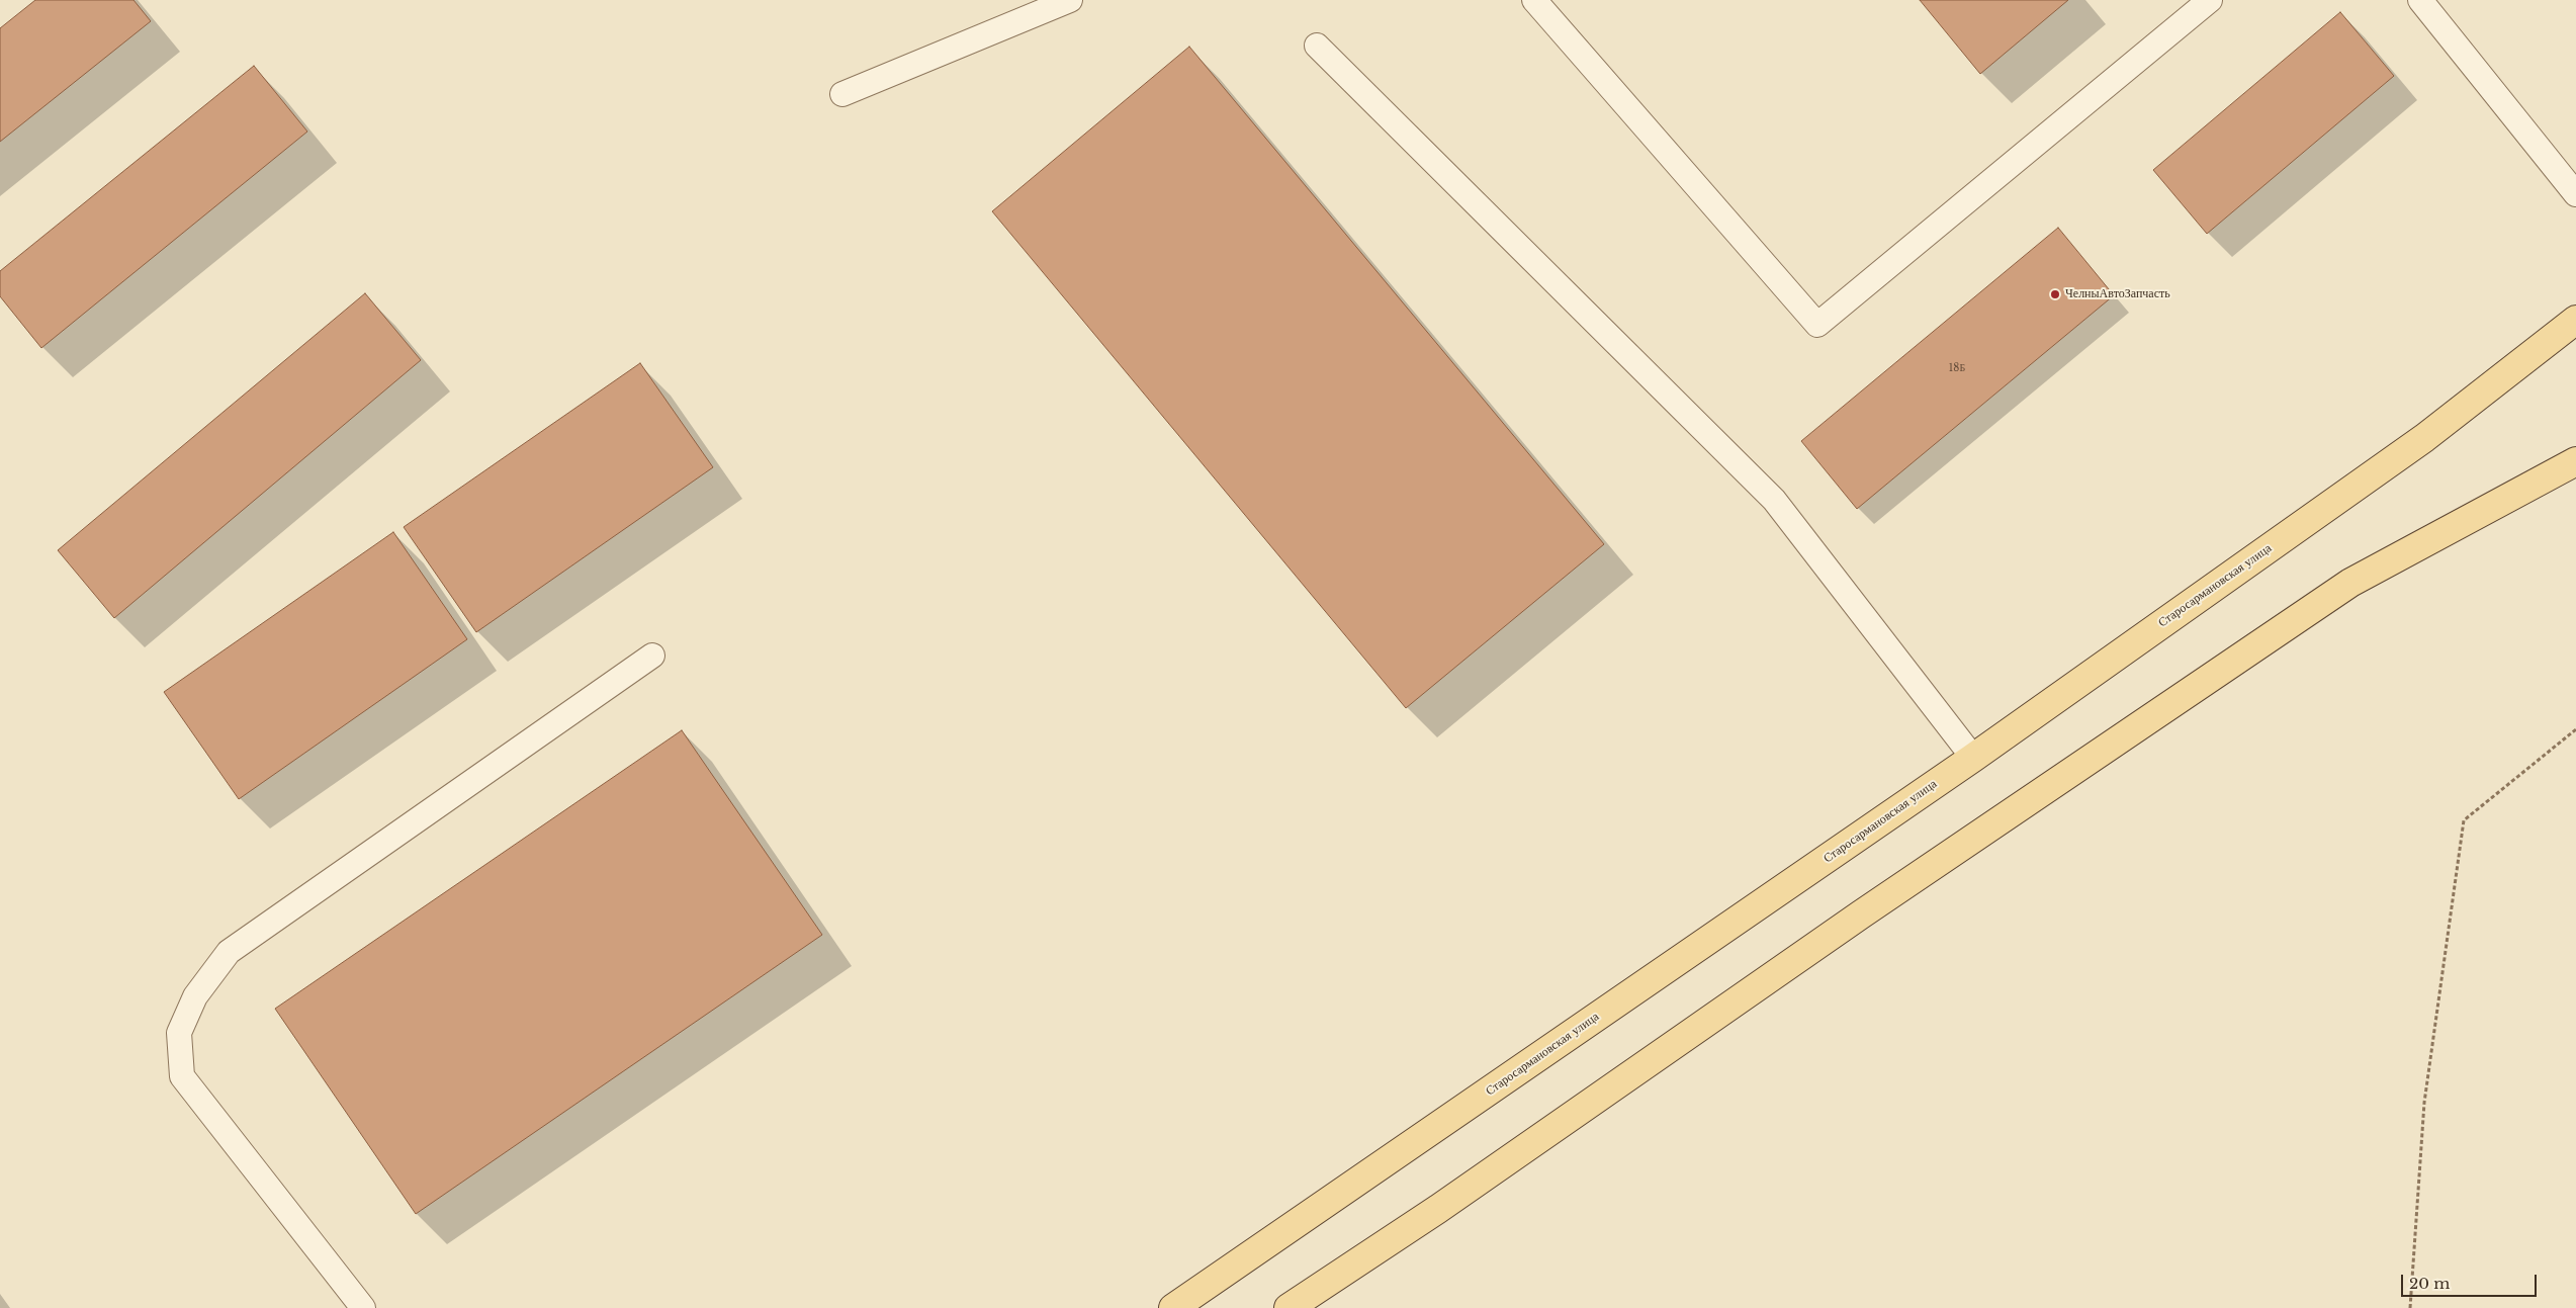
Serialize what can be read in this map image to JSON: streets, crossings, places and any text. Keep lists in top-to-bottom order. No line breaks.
{"streets":{"main road":["Старосармановская улица"]},"places":["ЧелныАвтоЗапчасть"],"house_numbers":["18Б"],"scale_bar":"20 m"}
